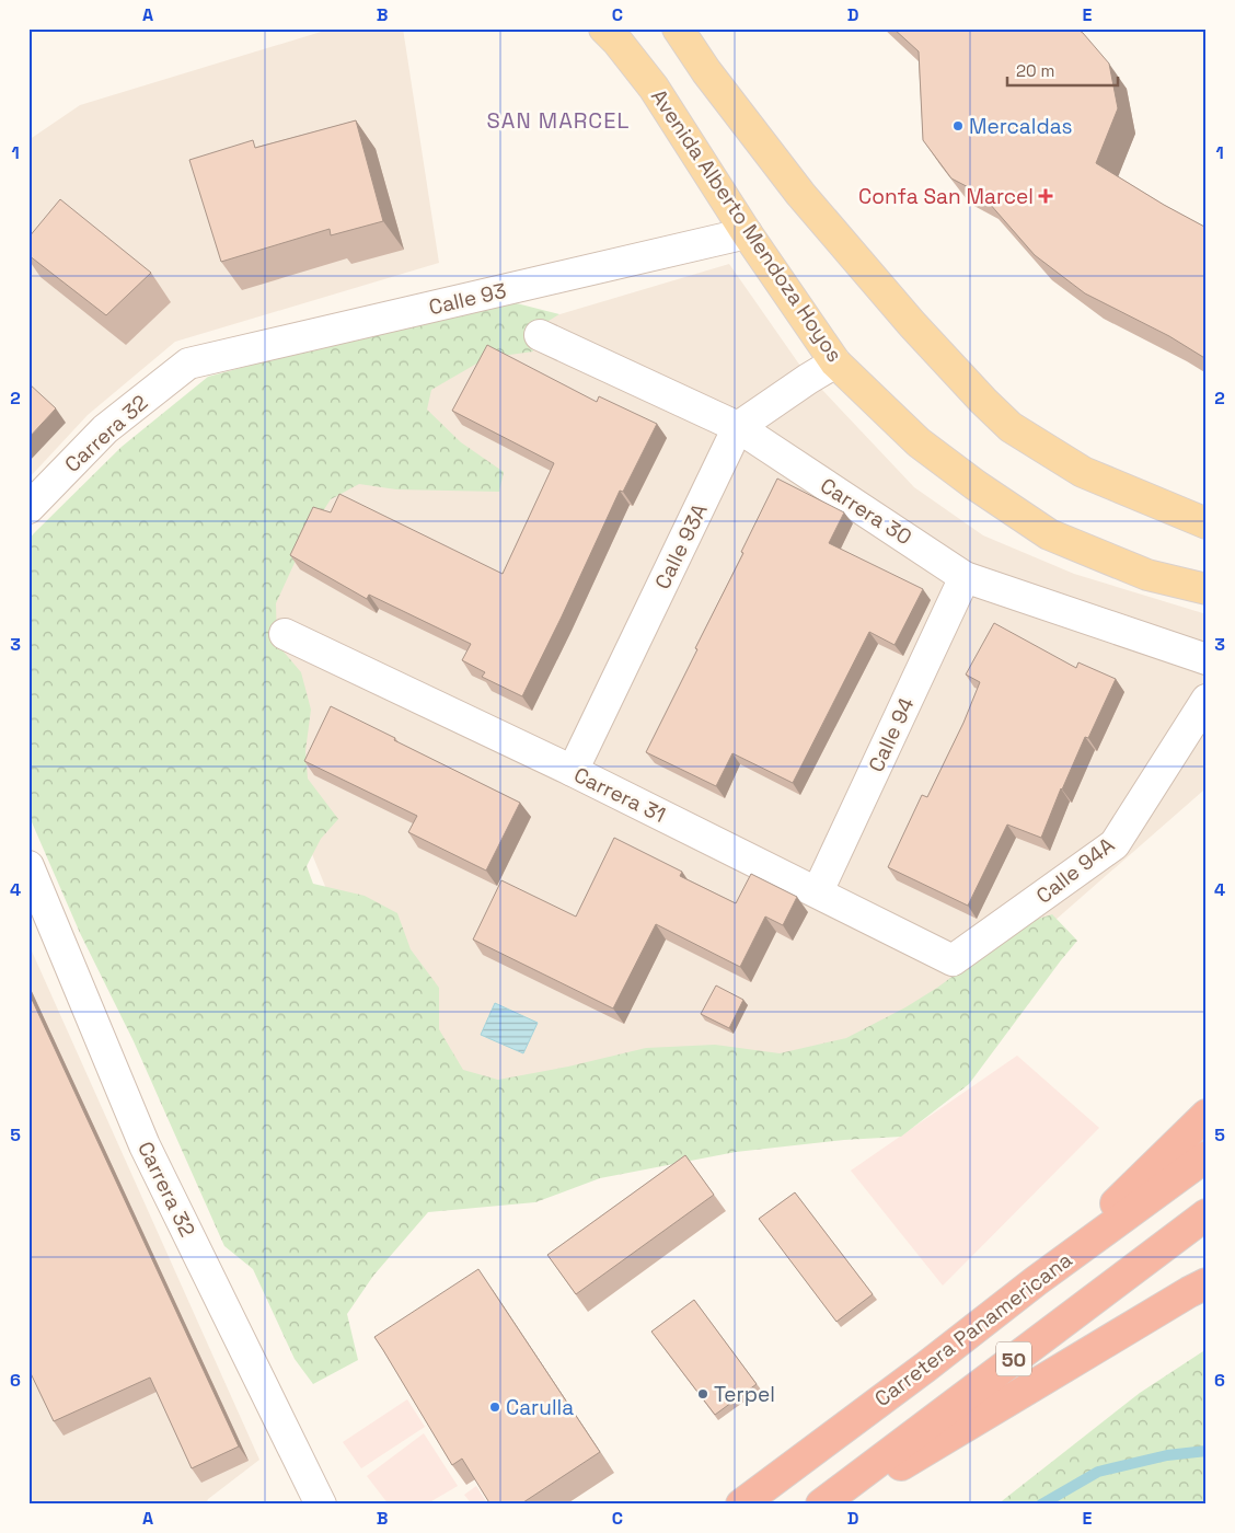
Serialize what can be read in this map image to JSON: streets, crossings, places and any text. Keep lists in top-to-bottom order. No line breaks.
{"streets":{"highway":["Carretera Panamericana","50"],"main road":["Avenida Alberto Mendoza Hoyos"],"street":["Calle 93","Carrera 32","Carrera 30","Calle 93A","Calle 94","Carrera 31","Calle 94A"]},"crossings":[["Avenida Alberto Mendoza Hoyos","Calle 93"],["Avenida Alberto Mendoza Hoyos","Calle 93A"],["Calle 93","Carrera 32"],["Carrera 30","Calle 93A"],["Carrera 30","Calle 94"],["Calle 93A","Carrera 31"],["Calle 94","Carrera 31"],["Carrera 31","Calle 94A"]],"districts":["SAN MARCEL"],"places":{"other":["Mercaldas","Terpel","Carulla"],"health":["Confa San Marcel"]},"scale_bar":"20 m","grid":{"columns":["A","B","C","D","E"],"rows":["1","2","3","4","5","6"]}}
